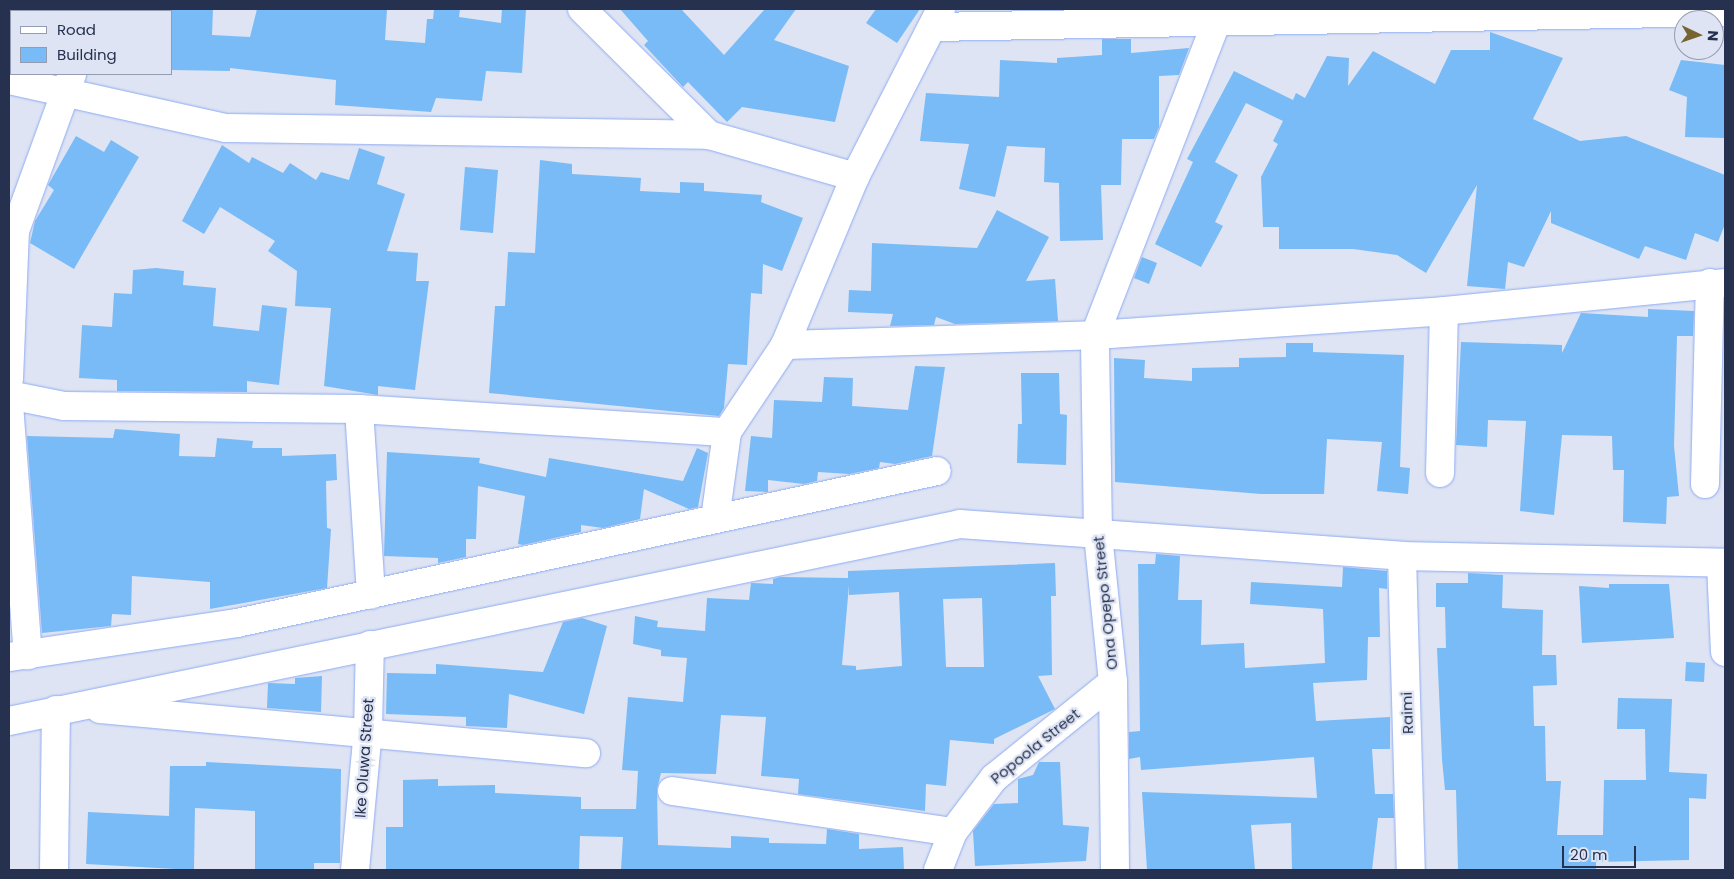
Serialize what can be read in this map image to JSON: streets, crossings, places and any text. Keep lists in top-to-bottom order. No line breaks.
{"streets":{"street":["Ona Opepo Street","Raimi","Popoola Street","Ike Oluwa Street"]},"crossings":[["Ona Opepo Street","Popoola Street"]],"legend":["Road","Building"],"scale_bar":"20 m","north":"right"}
